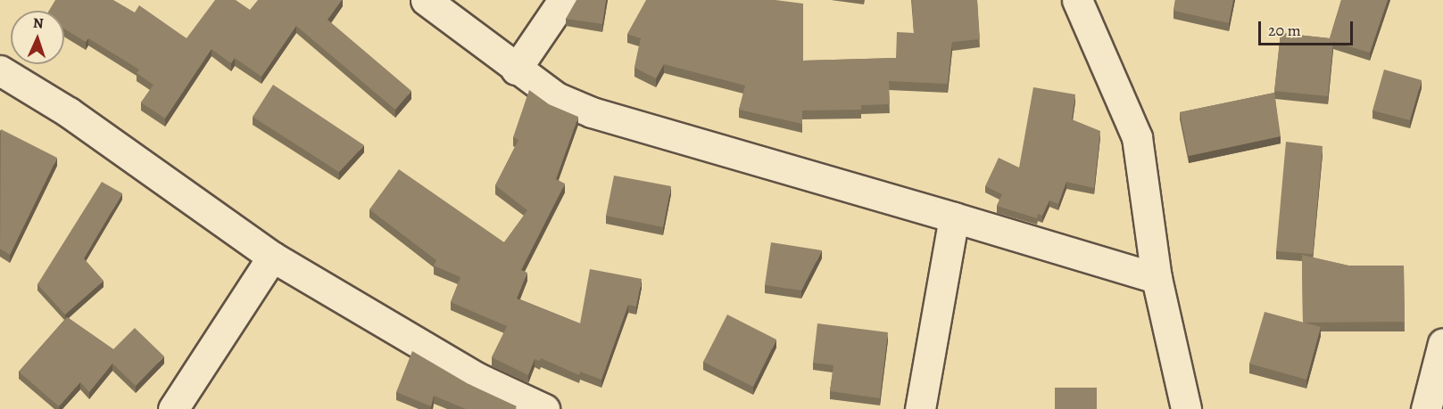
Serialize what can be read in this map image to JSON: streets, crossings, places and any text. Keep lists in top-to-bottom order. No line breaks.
{"scale_bar":"20 m","north":"top"}
